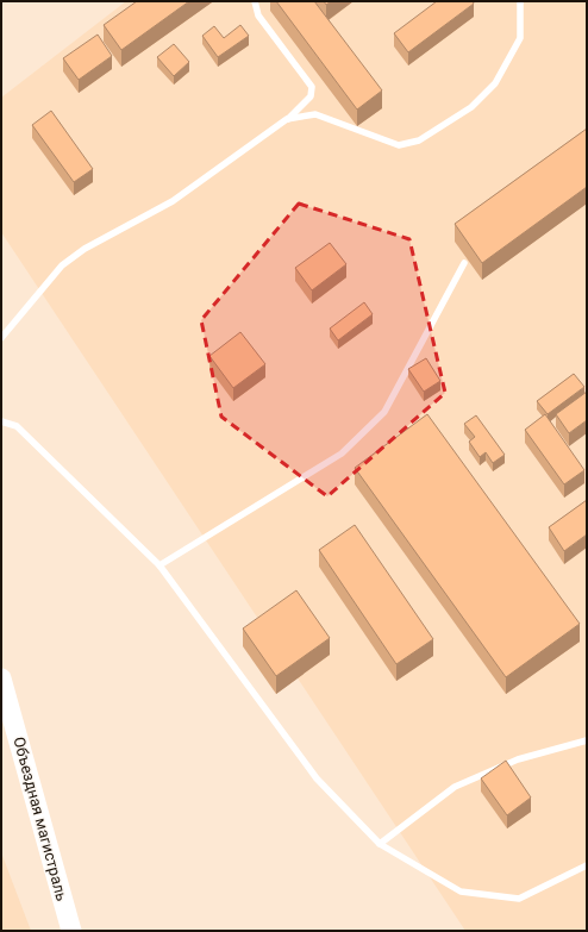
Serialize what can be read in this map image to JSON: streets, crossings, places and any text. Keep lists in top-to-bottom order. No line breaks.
{"streets":{"main road":["Объездная магистраль"]}}
